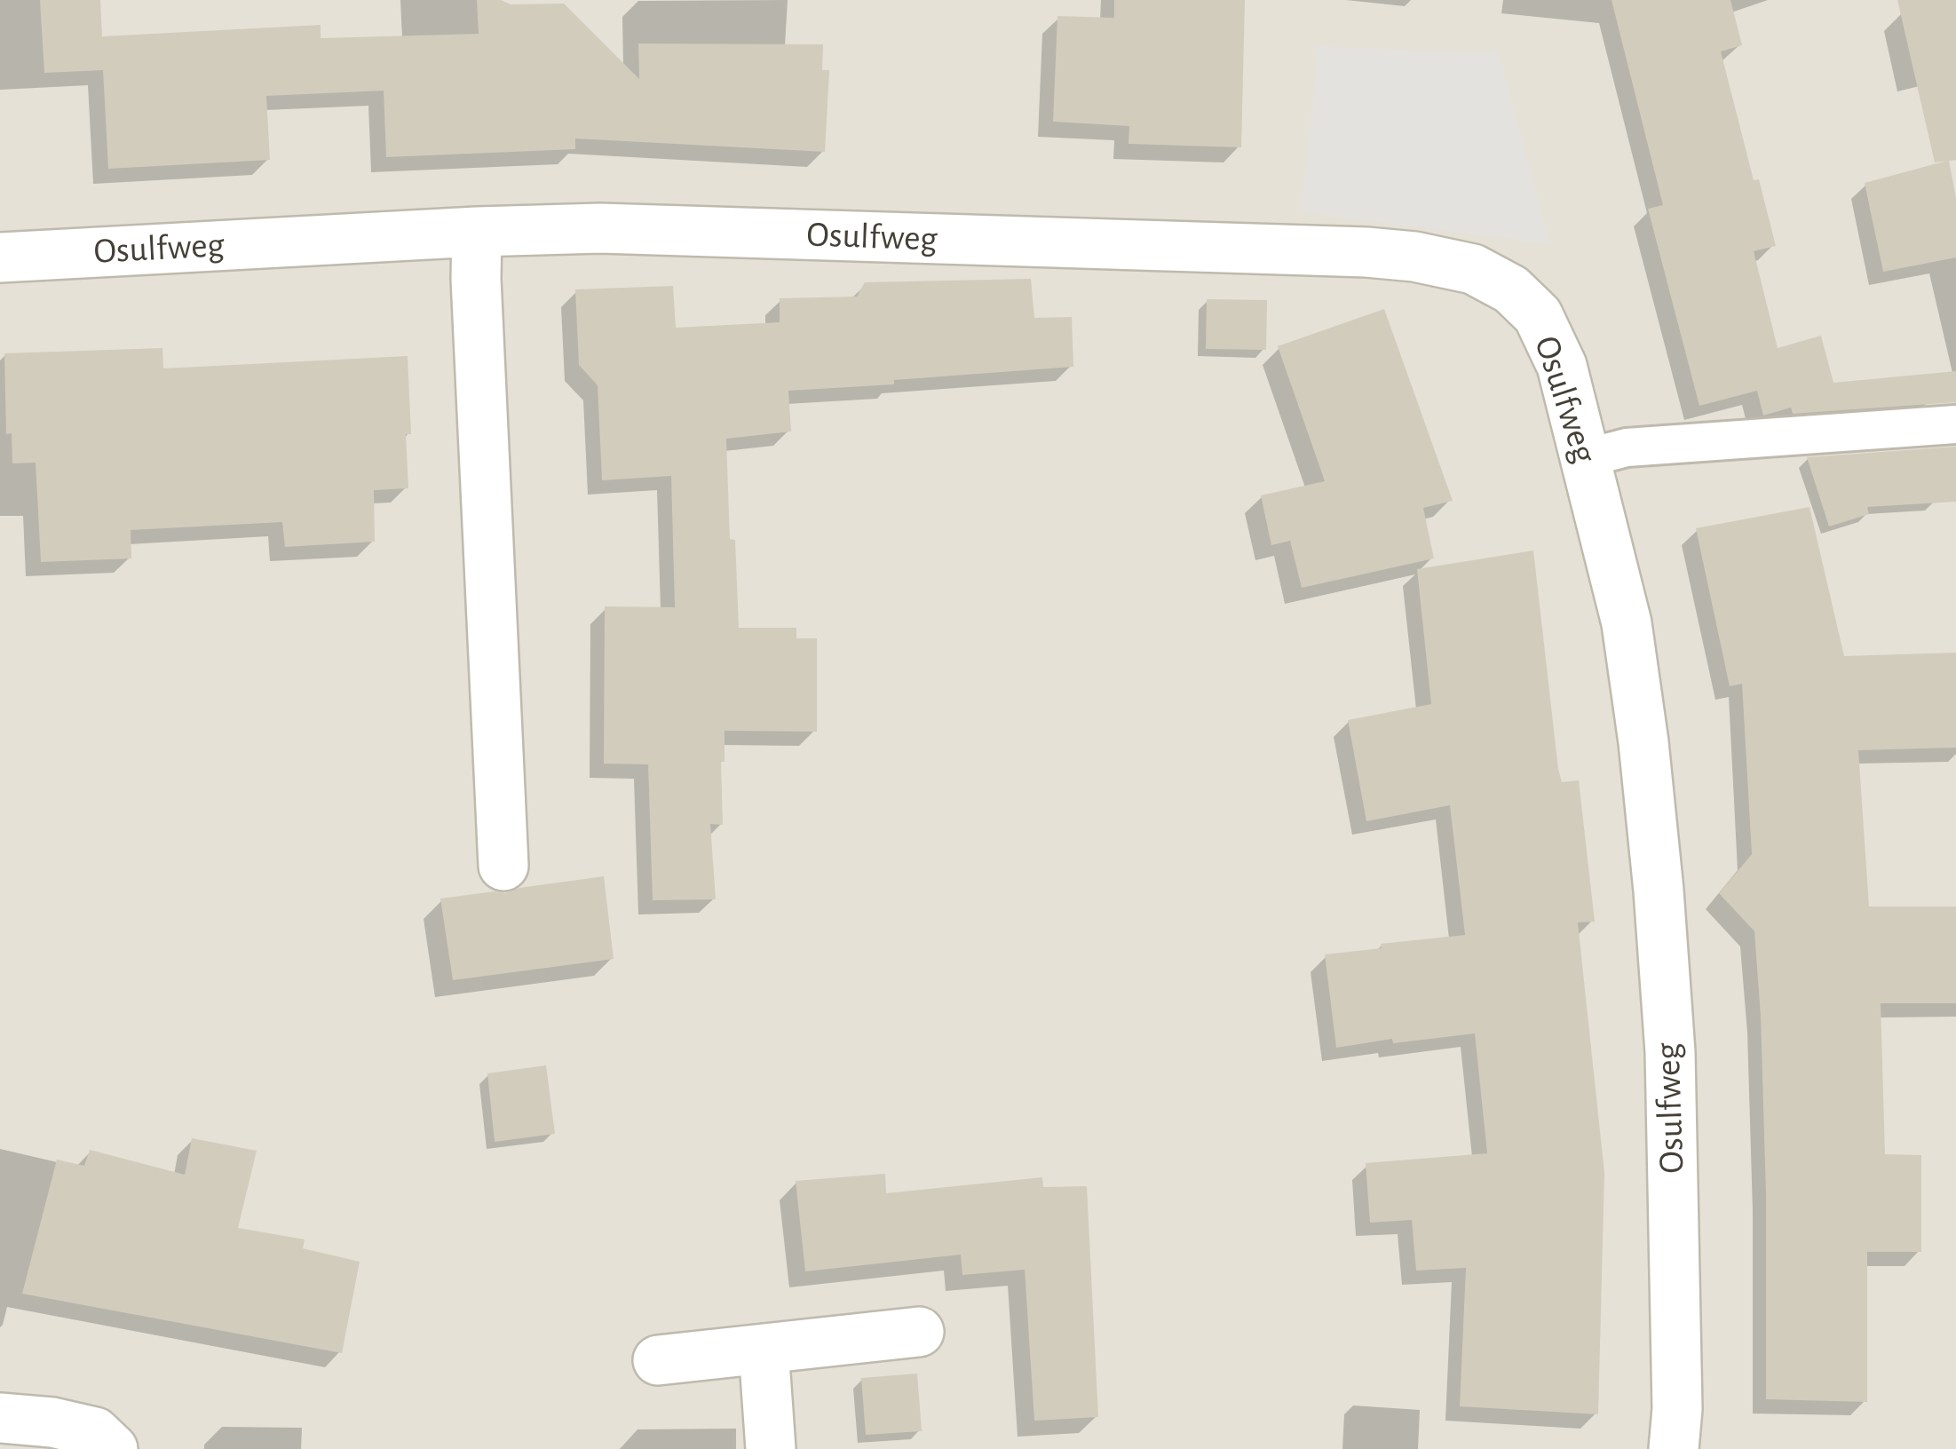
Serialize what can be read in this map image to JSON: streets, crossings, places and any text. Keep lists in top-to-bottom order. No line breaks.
{"streets":{"street":["Osulfweg"]}}
